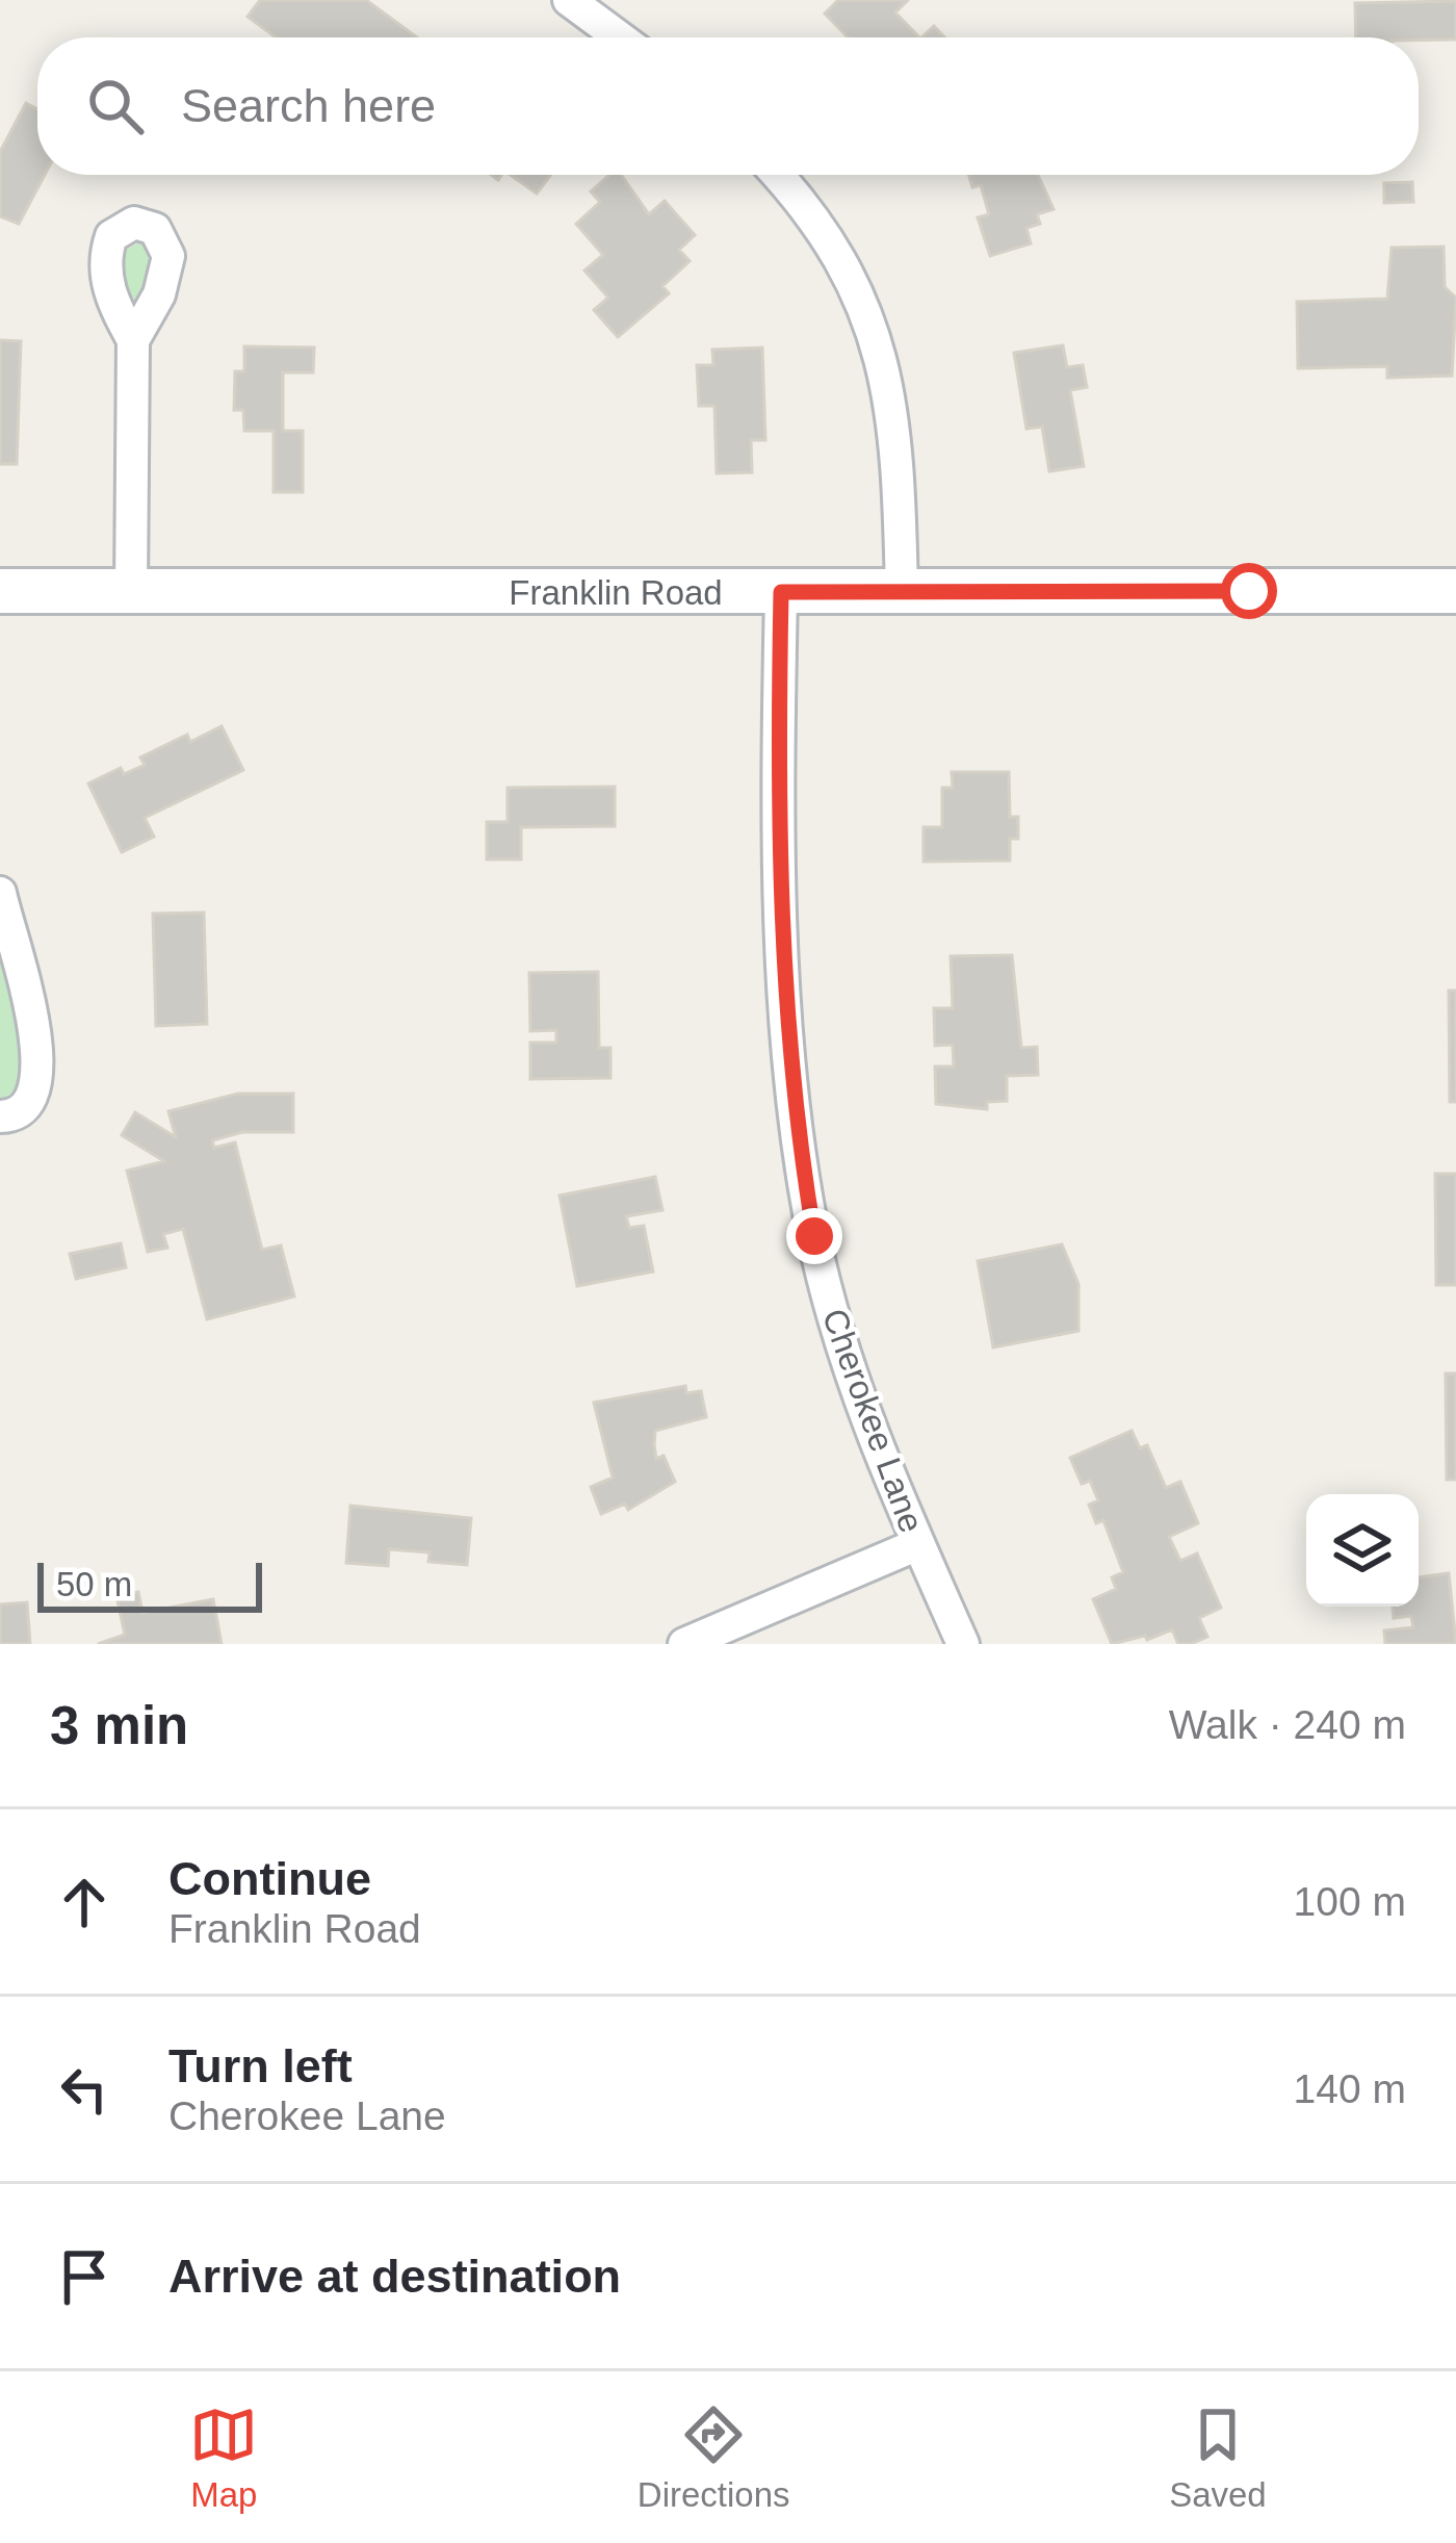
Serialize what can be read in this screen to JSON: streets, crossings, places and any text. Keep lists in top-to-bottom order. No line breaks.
{"streets":{"street":["Franklin Road","Cherokee Lane"]},"crossings":[["Franklin Road","Cherokee Lane"]],"scale_bar":"50 m","page":{"search":"Search here","scale":"50 m","heading":["3 min","Walk · 240 m"],"list":[["Continue","Franklin Road","100 m"],["Turn left","Cherokee Lane","140 m"],"Arrive at destination"],"nav":["Map","Directions","Saved"]}}
